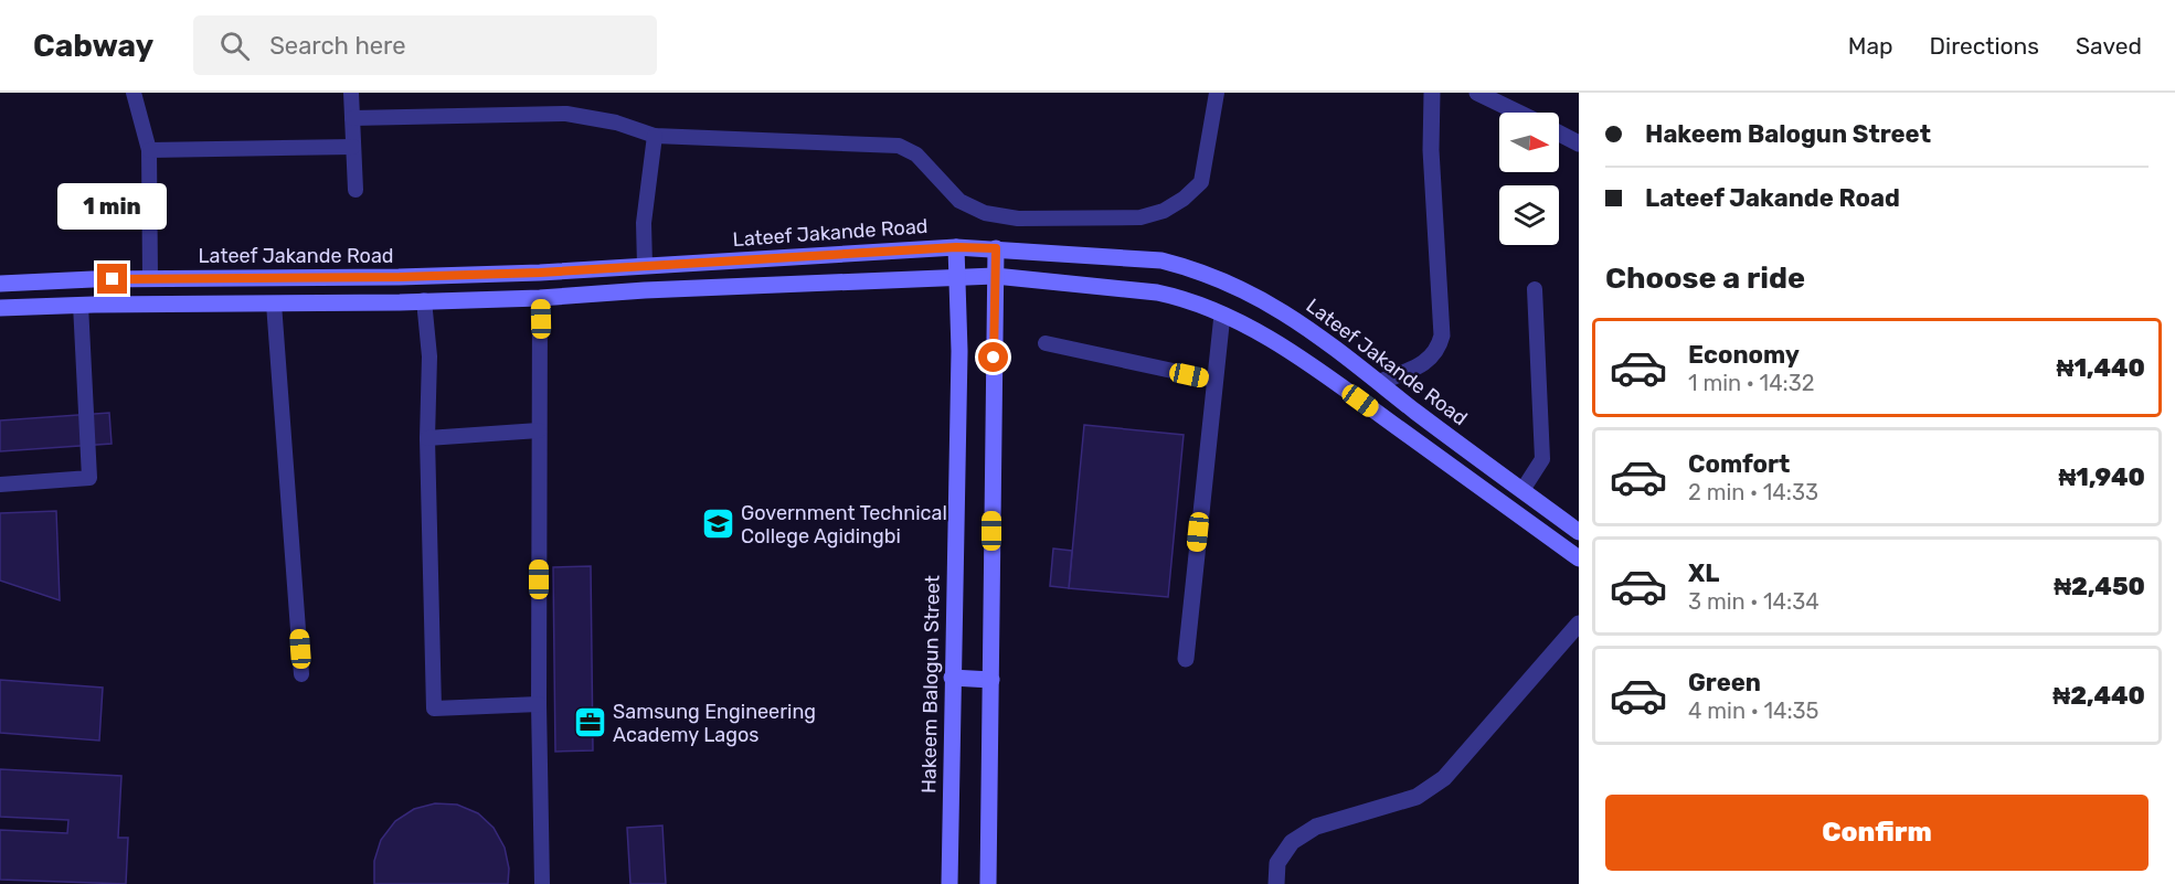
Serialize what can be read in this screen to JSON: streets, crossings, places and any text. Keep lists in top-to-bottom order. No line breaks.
{"streets":{"main road":["Lateef Jakande Road","Hakeem Balogun Street"]},"crossings":[["Lateef Jakande Road","Hakeem Balogun Street"]],"places":{"school or university":["Government Technical College Agidingbi"],"office":["Samsung Engineering Academy Lagos"]},"north":"right","page":{"header":"Cabway","search":"Search here","nav":["Map","Directions","Saved"],"banner":["Hakeem Balogun Street","Lateef Jakande Road"],"bubble":"1 min","heading":"Choose a ride","list":[{"name":"Economy","note":"1 min · 14:32","value":"₦1,440"},{"name":"Comfort","note":"2 min · 14:33","value":"₦1,940"},{"name":"XL","note":"3 min · 14:34","value":"₦2,450"},{"name":"Green","note":"4 min · 14:35","value":"₦2,440"}],"buttons":"Confirm"}}
